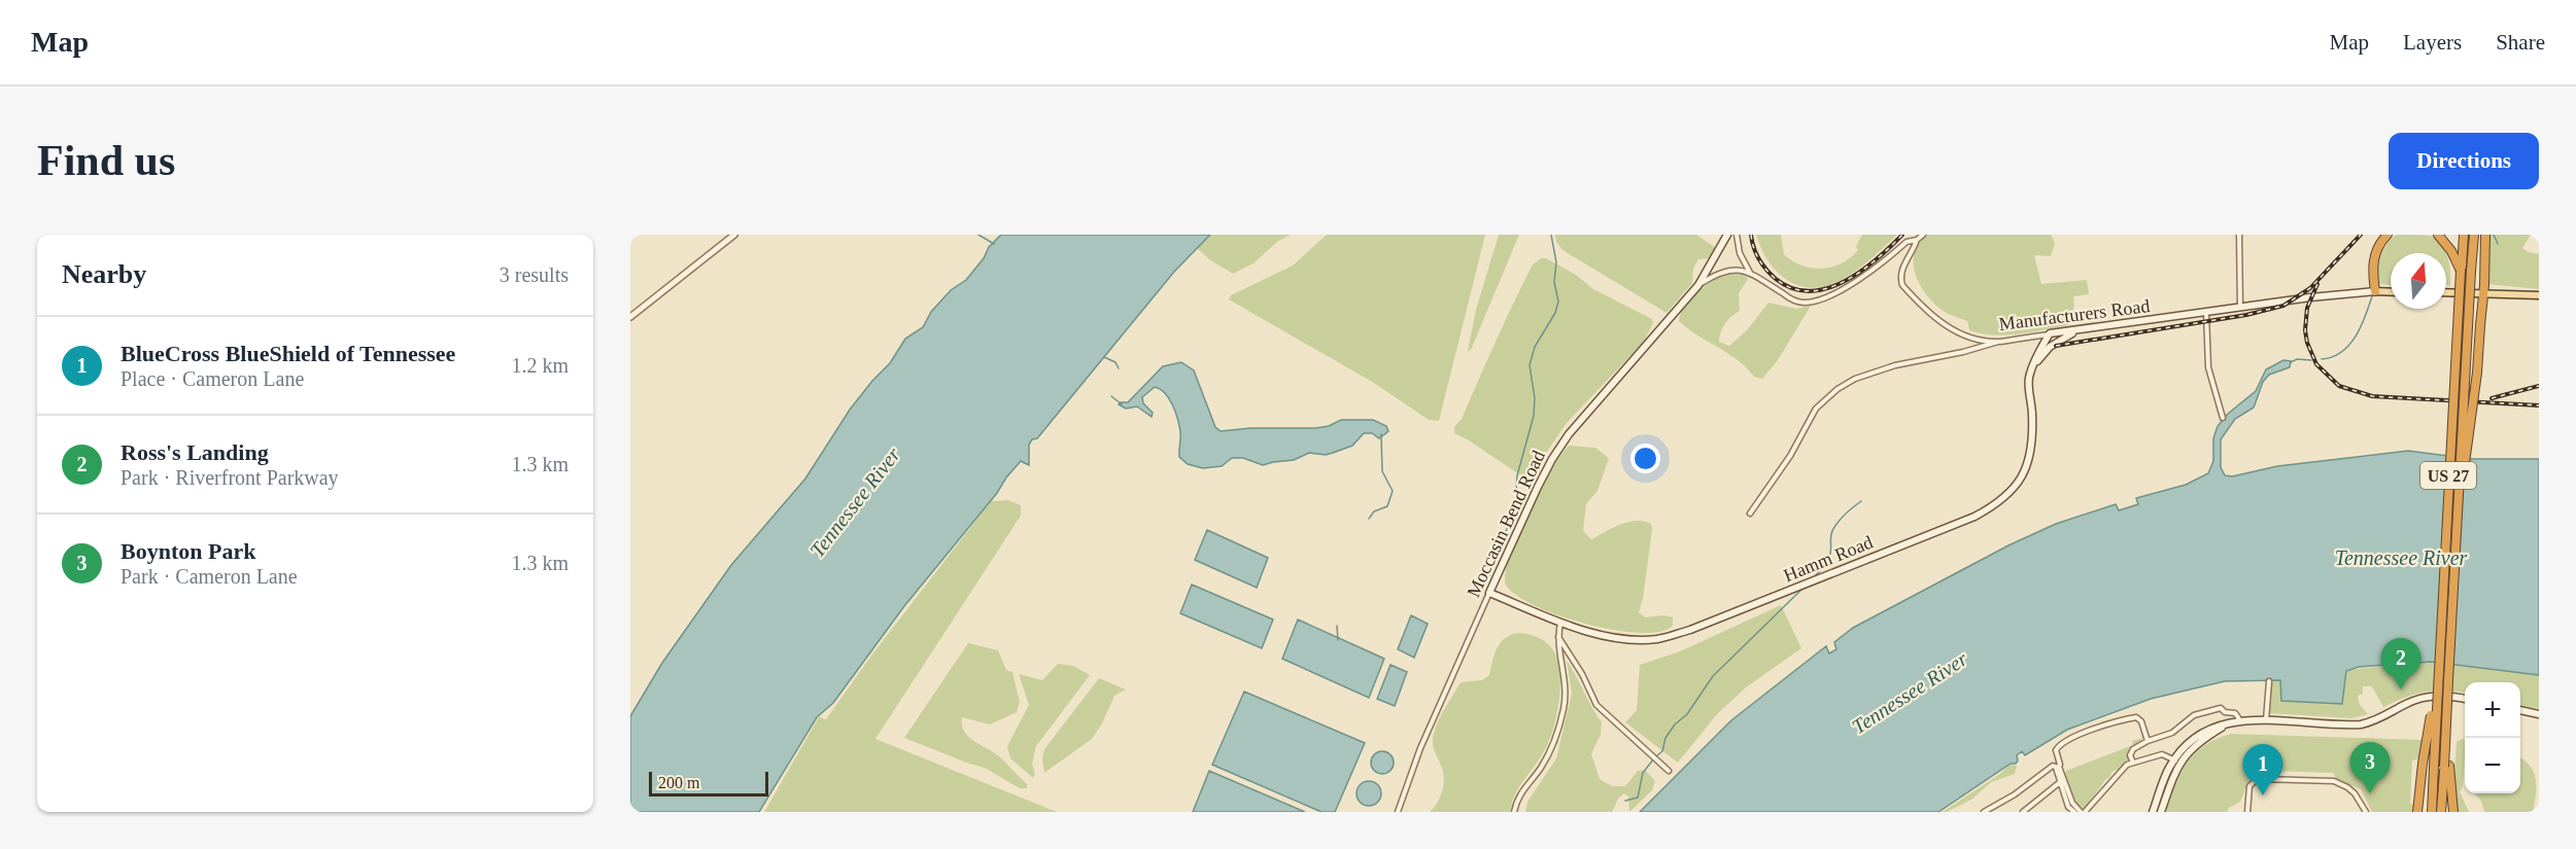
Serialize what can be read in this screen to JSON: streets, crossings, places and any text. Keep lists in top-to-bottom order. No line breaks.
{"streets":{"highway":["US 27"],"main road":["Manufacturers Road","Moccasin Bend Road","Hamm Road"]},"crossings":[["Manufacturers Road","Hamm Road"],["Moccasin Bend Road","Hamm Road"]],"water":["Tennessee River"],"scale_bar":"200 m","north":"top","page":{"header":"Map","nav":["Map","Layers","Share"],"buttons":"Directions","title":"Find us","heading":["Nearby","3 results"],"list":[{"mark":"1","name":"BlueCross BlueShield of Tennessee","note":"Place · Cameron Lane","value":"1.2 km"},{"mark":"2","name":"Ross's Landing","note":"Park · Riverfront Parkway","value":"1.3 km"},{"mark":"3","name":"Boynton Park","note":"Park · Cameron Lane","value":"1.3 km"}],"pins":["2","3","1"],"map_buttons":["+","−"],"scale":"200 m"}}
